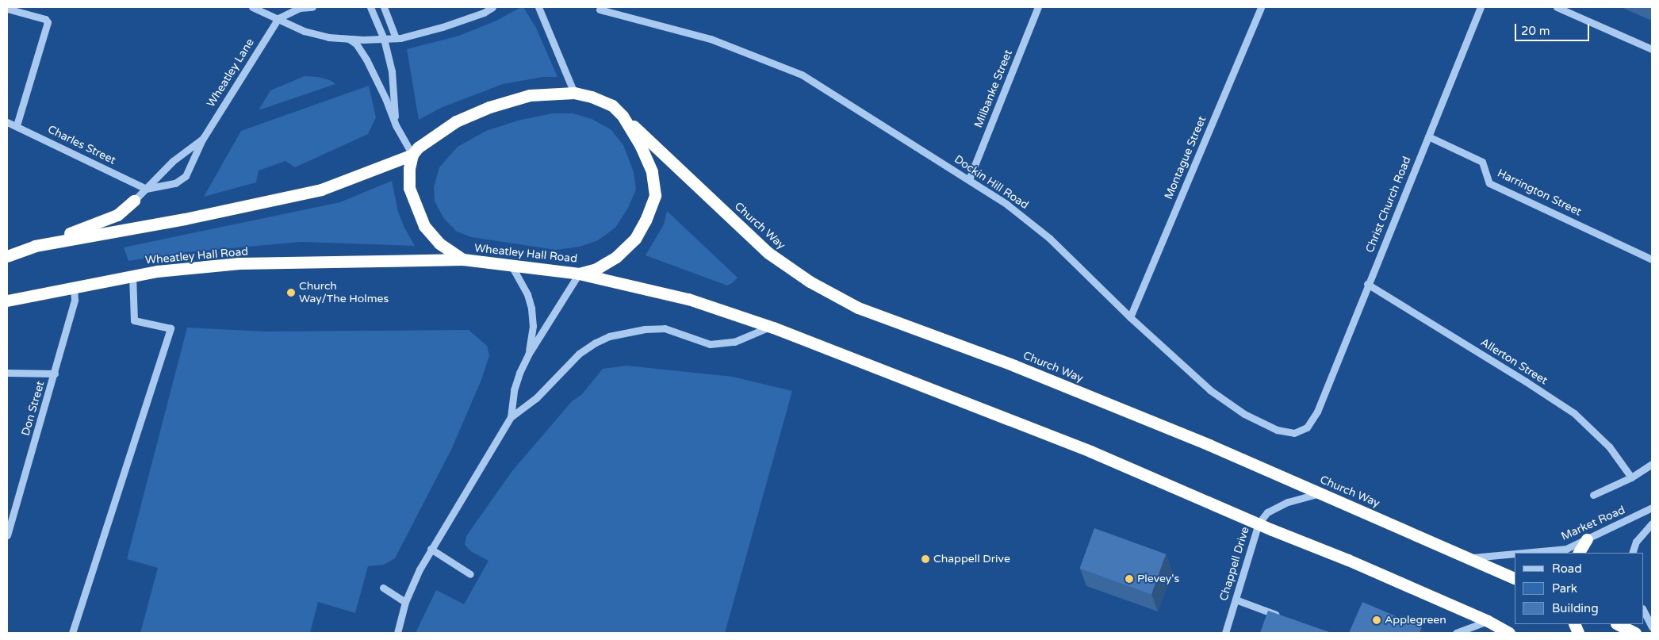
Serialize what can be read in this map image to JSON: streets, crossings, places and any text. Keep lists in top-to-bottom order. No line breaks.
{"streets":{"highway":["Church Way","Wheatley Hall Road"],"street":["Wheatley Lane","Milbanke Street","Charles Street","Montague Street","Dockin Hill Road","Harrington Street","Christ Church Road","Allerton Street","Don Street","Market Road","Chappell Drive"]},"crossings":[["Wheatley Lane","Charles Street"],["Milbanke Street","Dockin Hill Road"],["Montague Street","Dockin Hill Road"],["Dockin Hill Road","Christ Church Road"],["Harrington Street","Christ Church Road"],["Christ Church Road","Allerton Street"],["Church Way","Wheatley Hall Road"],["Church Way","Market Road"],["Church Way","Chappell Drive"],["Wheatley Hall Road","Don Street"]],"places":["Church Way/The Holmes","Chappell Drive","Plevey's","Applegreen"],"legend":["Road","Park","Building"],"scale_bar":"20 m"}
